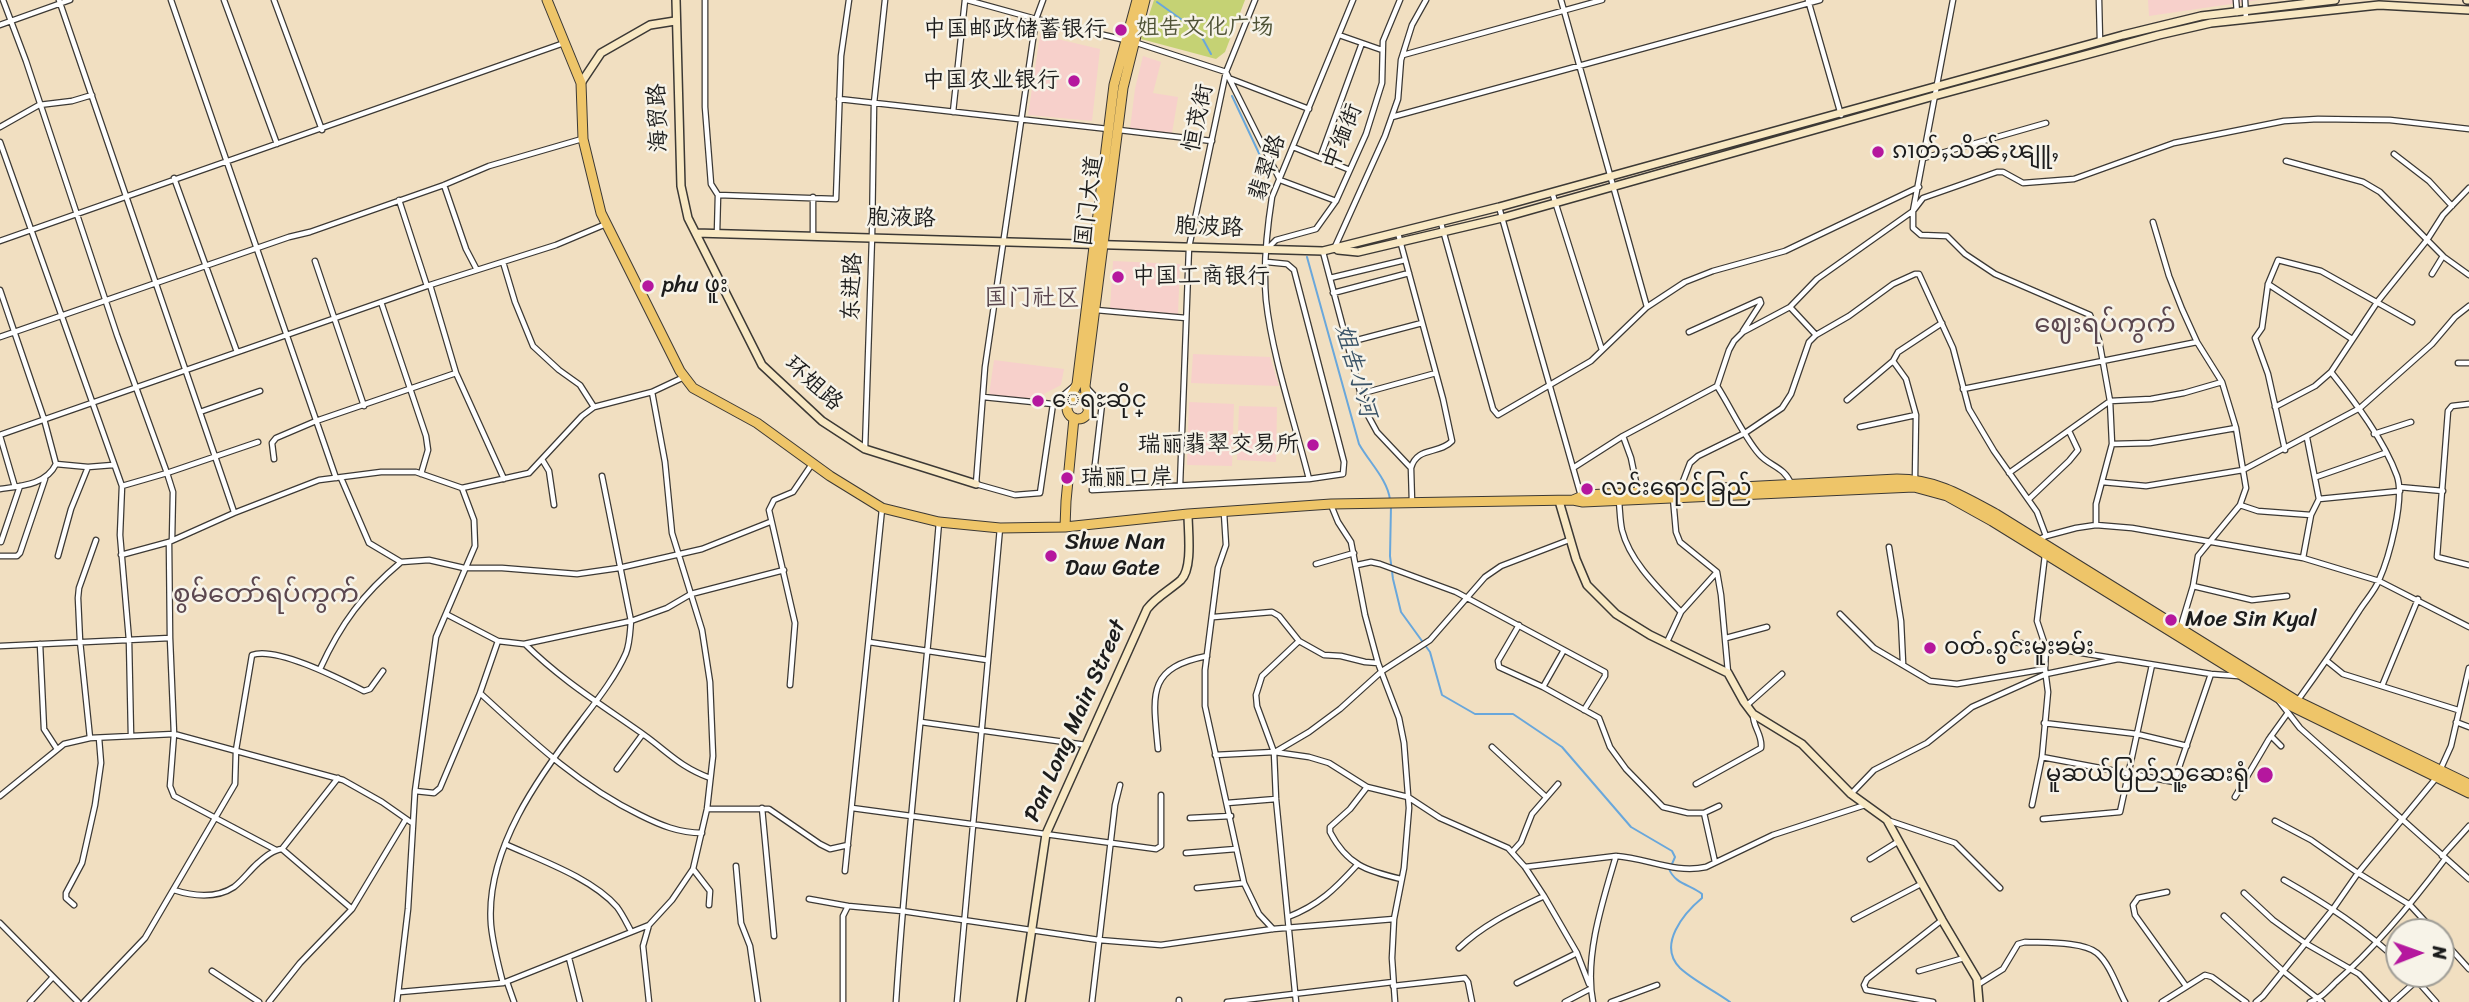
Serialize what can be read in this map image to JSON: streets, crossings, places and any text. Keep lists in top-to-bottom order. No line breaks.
{"streets":{"highway":["国门大道"],"street":["海贸路","恒茂街","中缅街","翡翠路","胞液路","胞波路","东进路","环姐路","Pan Long Main Street"]},"crossings":[["海贸路","胞液路"],["海贸路","环姐路"],["恒茂街","胞波路"],["中缅街","翡翠路"],["中缅街","胞波路"],["翡翠路","胞波路"],["国门大道","胞液路"],["国门大道","胞波路"],["胞液路","胞波路"],["胞液路","东进路"],["胞液路","环姐路"],["东进路","环姐路"]],"districts":["国门社区","ဈေးရပ်ကွက်","စွမ်တော်ရပ်ကွက်"],"water":["姐告小河"],"parks":["姐告文化广场"],"places":["中国邮政储蓄银行","中国农业银行","ၵၢတ်ႇသိၼ်ႇၽျူႇ","中国工商银行","phu ဖူး","ေရႊဆိုင္","瑞丽翡翠交易所","瑞丽口岸","လင်းရောင်ခြည်","Shwe Nan Daw Gate","Moe Sin Kyal","ဝတ်ႉၵွင်းမူးၶမ်း","မူဆယ်ပြည်သူ့ဆေးရုံ"],"north":"right"}
